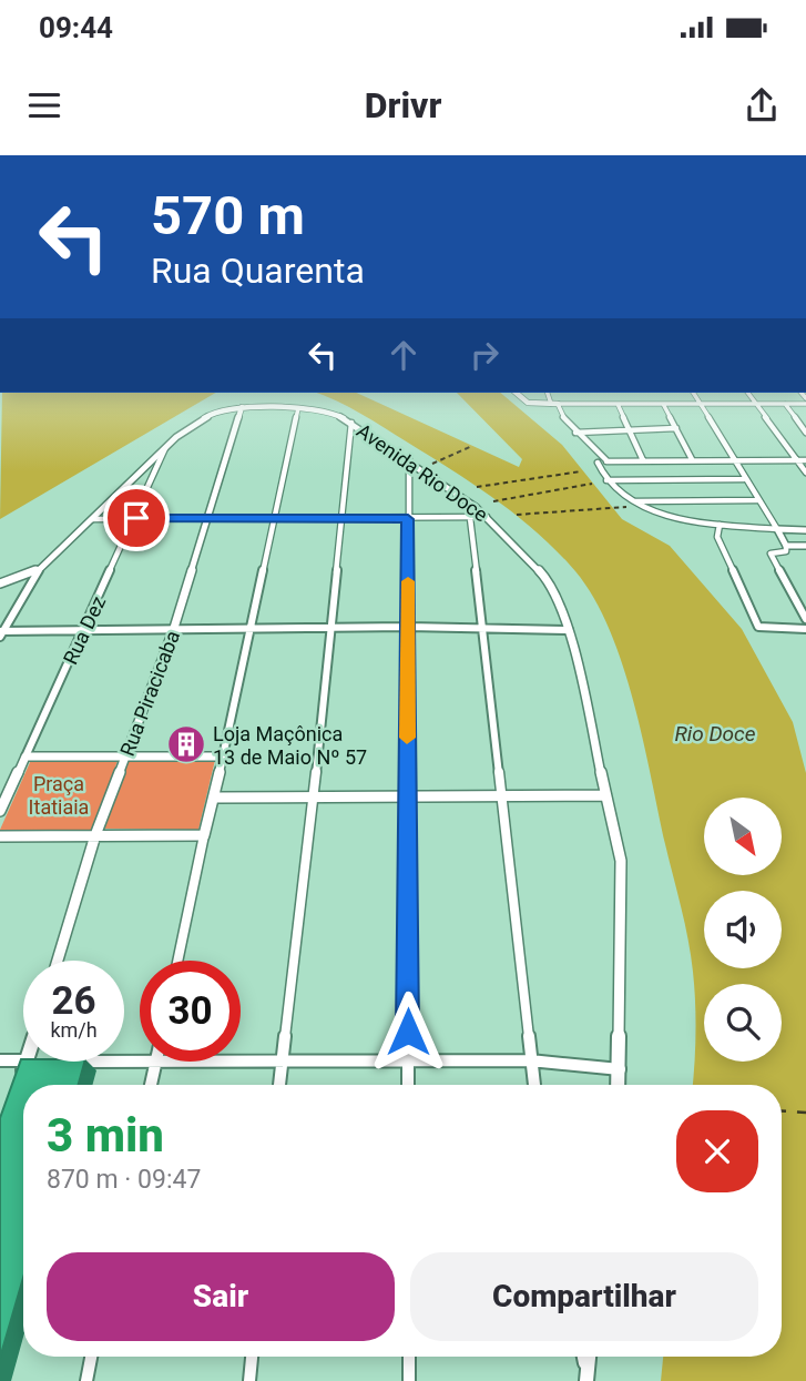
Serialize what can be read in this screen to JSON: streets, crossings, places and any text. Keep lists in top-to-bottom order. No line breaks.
{"streets":{"street":["Avenida Rio Doce","Rua Dez","Rua Piracicaba"]},"crossings":[["Avenida Rio Doce","Rua Dez"],["Avenida Rio Doce","Rua Piracicaba"]],"water":["Rio Doce"],"parks":["Praça Itatiaia"],"places":{"building":["Loja Maçônica 13 de Maio Nº 57"]},"north":"bottom right","page":{"status":"09:44","header":"Drivr","turn":["570 m","Rua Quarenta"],"speed":"26 km/h","limit":"30","heading":["3 min","870 m · 09:47"],"buttons":["Sair","Compartilhar"]}}
